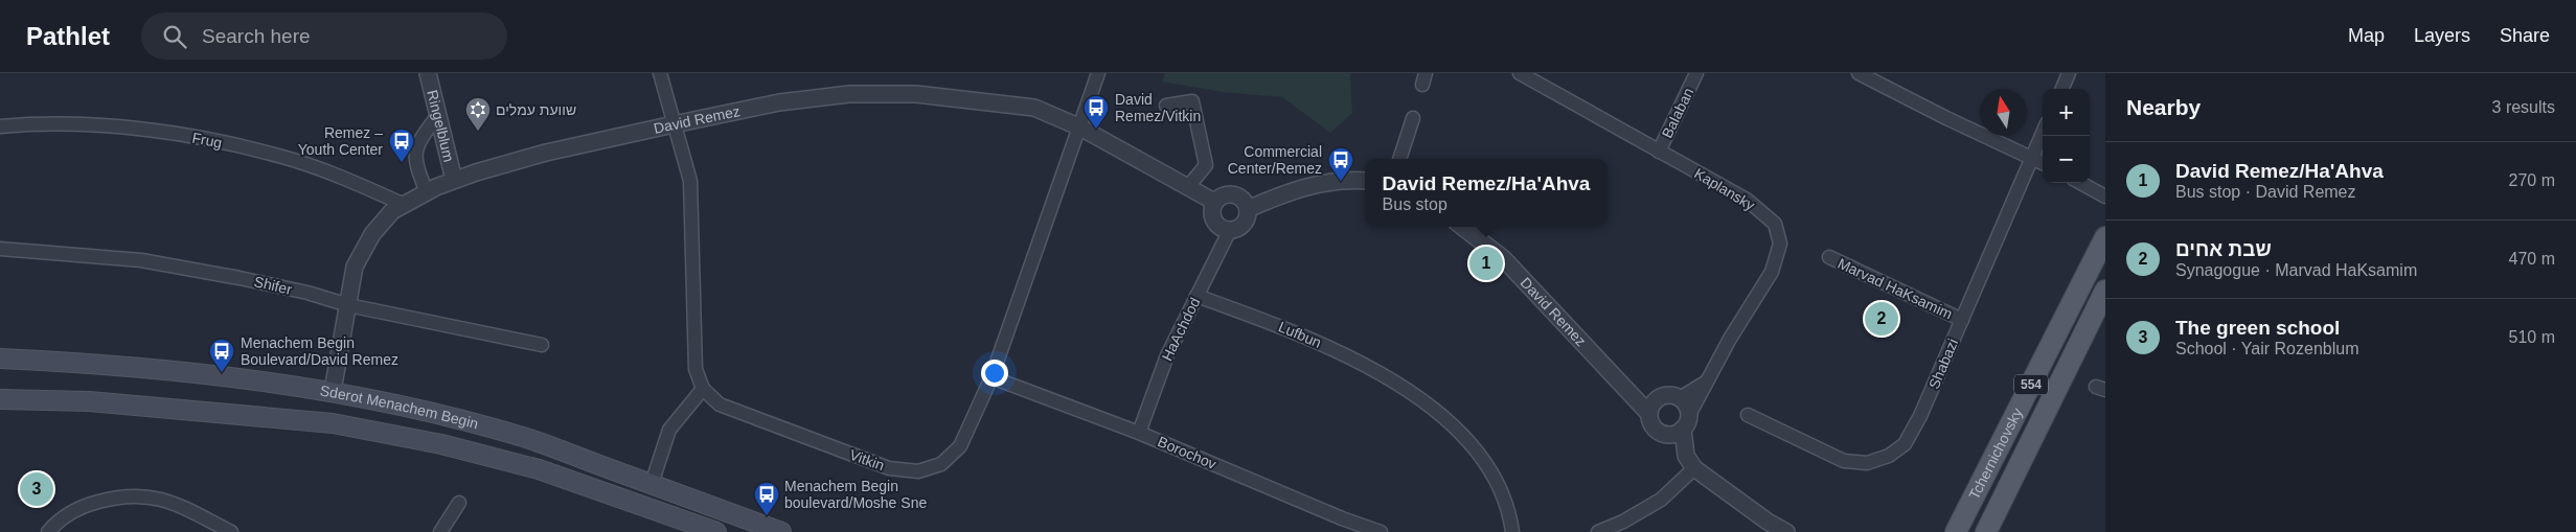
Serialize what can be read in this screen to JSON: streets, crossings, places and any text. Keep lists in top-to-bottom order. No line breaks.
{"streets":{"main road":["554","Sderot Menachem Begin","Tchernichovsky"],"street":["Balaban","David Remez","Ringelblum","Frug","Kaplansky","Shifer","Marvad HaKsamim","HaAchdod","Lufbun","Shabazi","Borochov","Vitkin"]},"crossings":[["Balaban","Kaplansky"],["David Remez","Ringelblum"],["David Remez","Frug"],["David Remez","Kaplansky"],["David Remez","Shifer"],["David Remez","HaAchdod"],["David Remez","Sderot Menachem Begin"],["David Remez","Vitkin"],["Marvad HaKsamim","Shabazi"],["HaAchdod","Lufbun"],["HaAchdod","Borochov"],["Borochov","Vitkin"]],"places":{"bus stop":["David Remez/Vitkin","Remez – Youth Center","Commercial Center/Remez","Menachem Begin Boulevard/David Remez","Menachem Begin boulevard/Moshe Sne"],"synagogue":["שוועת עמלים"]},"north":"top","page":{"header":"Pathlet","search":"Search here","nav":["Map","Layers","Share"],"heading":["Nearby","3 results"],"map_buttons":["+","−"],"list":[{"mark":"1","name":"David Remez/Ha'Ahva","note":"Bus stop · David Remez","value":"270 m"},{"mark":"2","name":"שבת אחים","note":"Synagogue · Marvad HaKsamim","value":"470 m"},{"mark":"3","name":"The green school","note":"School · Yair Rozenblum","value":"510 m"}],"popup":["David Remez/Ha'Ahva","Bus stop"],"pins":["1","2","3"]}}
